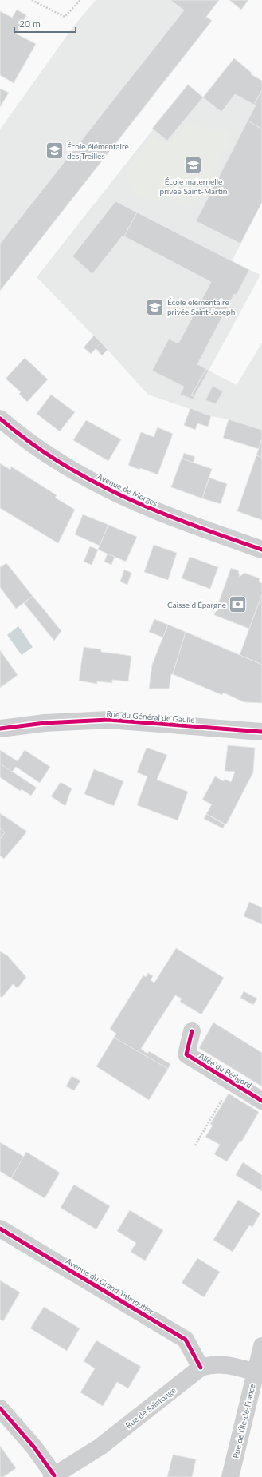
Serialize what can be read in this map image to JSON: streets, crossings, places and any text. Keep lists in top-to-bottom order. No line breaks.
{"streets":{"street":["Avenue de Morges","Rue du Général de Gaulle","Allée du Périgord","Avenue du Grand Trémoutier","Rue de Saintonge","Rue de l'Île-de-France"]},"crossings":[["Avenue du Grand Trémoutier","Rue de Saintonge"],["Rue de Saintonge","Rue de l'Île-de-France"]],"places":{"school or university":["École élémentaire des Treilles","École maternelle privée Saint-Martin","École élémentaire privée Saint-Joseph"],"bank":["Caisse d'Épargne"]},"scale_bar":"20 m"}
